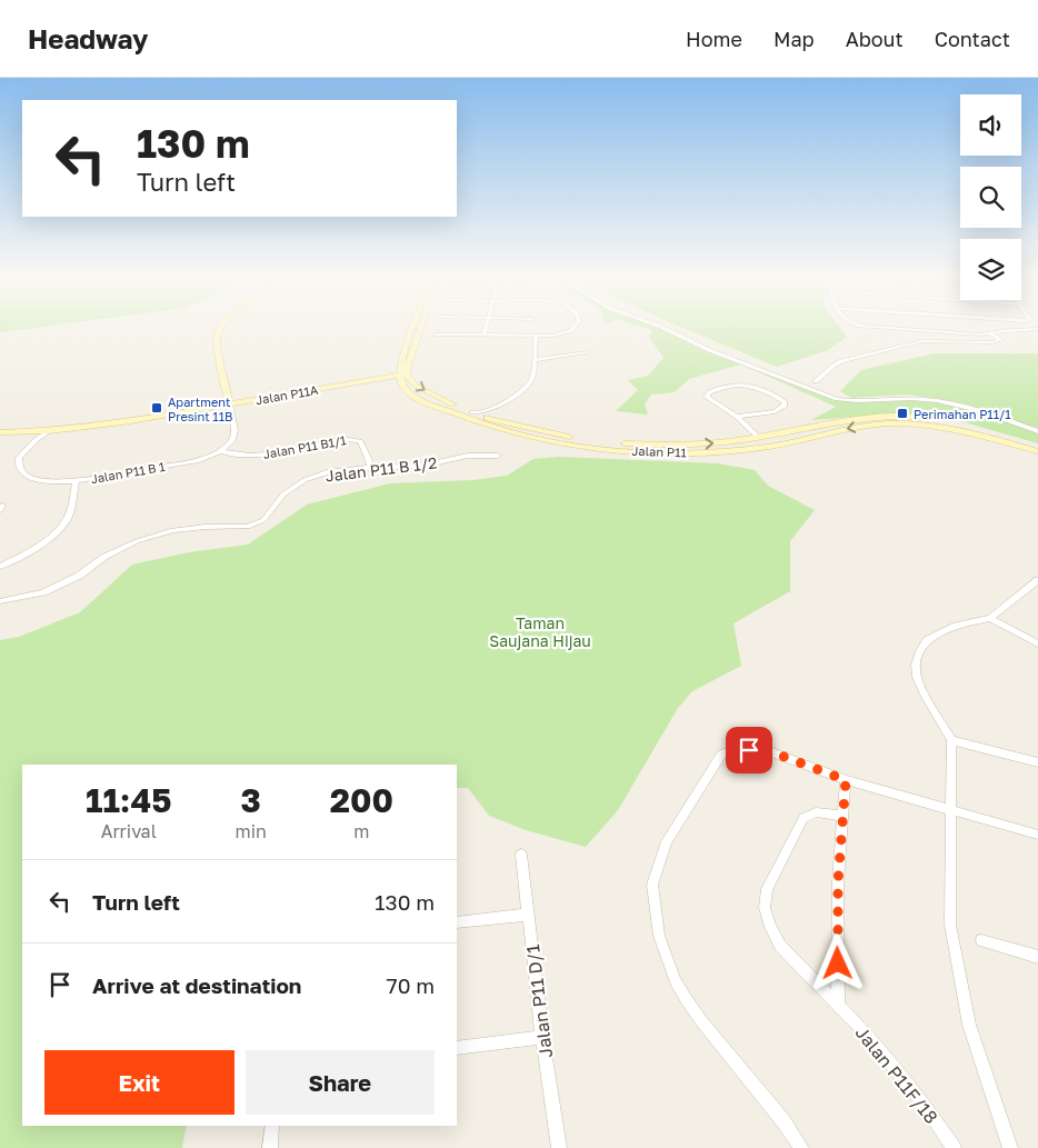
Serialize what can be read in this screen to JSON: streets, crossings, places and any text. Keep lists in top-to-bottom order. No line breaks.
{"streets":{"main road":["Jalan P11A","Jalan P11"],"street":["Jalan P11 B1/1","Jalan P11 B 1/2","Jalan P11 B 1","Jalan P11 D/1","Jalan P11F/18"]},"crossings":[["Jalan P11A","Jalan P11"],["Jalan P11 B1/1","Jalan P11 B 1/2"],["Jalan P11 B1/1","Jalan P11 B 1"]],"parks":["Taman Saujana Hijau"],"places":{"transit":["Apartment Presint 11B","Perimahan P11/1"]},"page":{"header":"Headway","nav":["Home","Map","About","Contact"],"turn":["130 m","Turn left"],"eta":["11:45","Arrival","3","min","200","m"],"list":[{"name":"Turn left","value":"130 m"},{"name":"Arrive at destination","value":"70 m"}],"buttons":["Exit","Share"]}}
